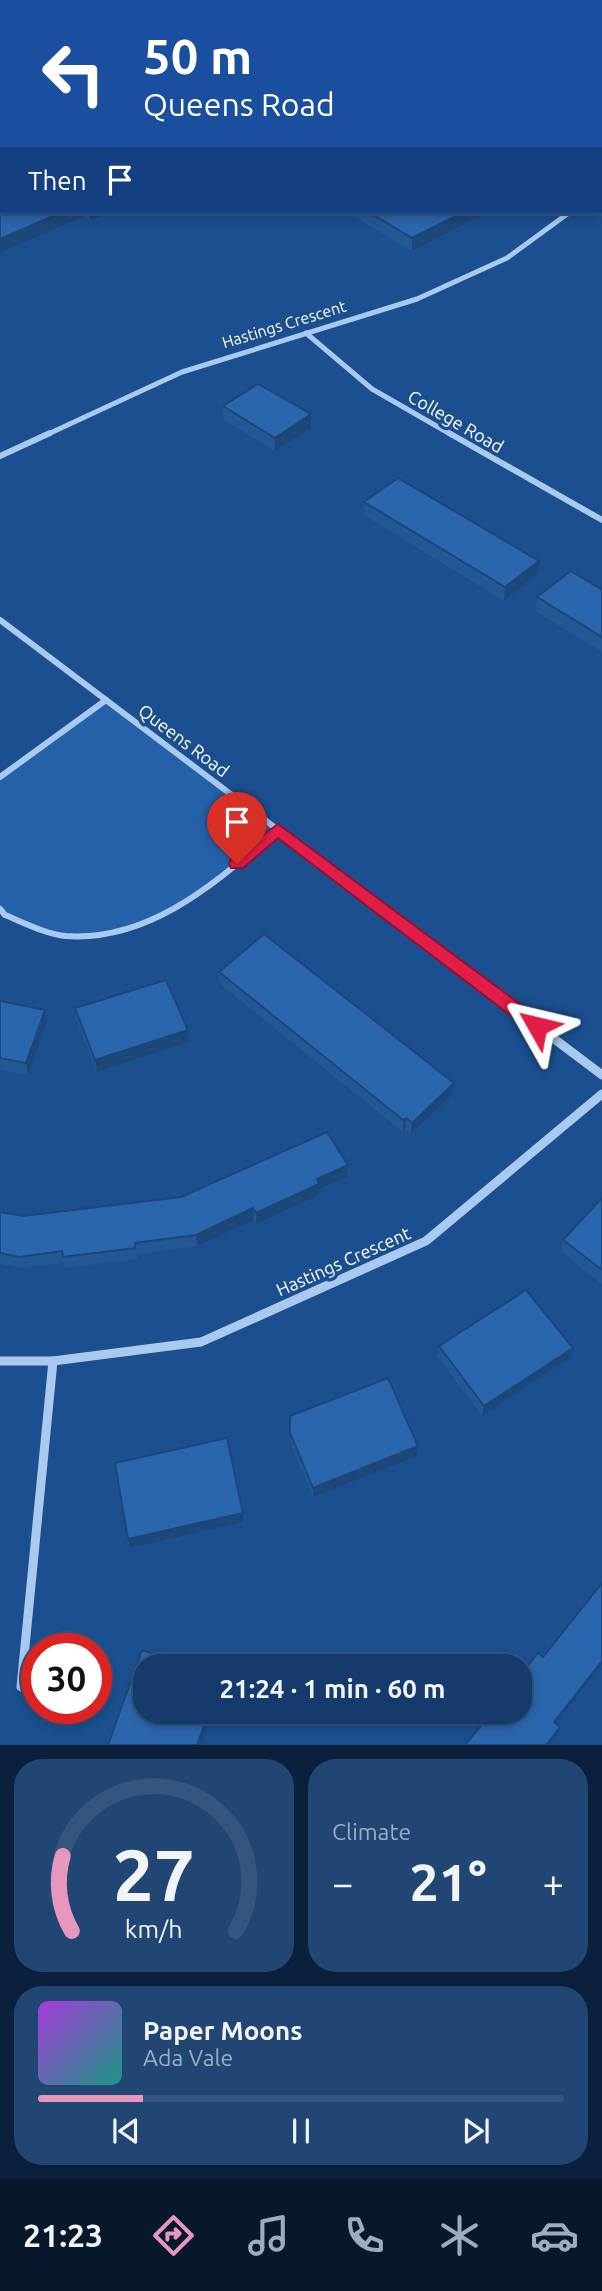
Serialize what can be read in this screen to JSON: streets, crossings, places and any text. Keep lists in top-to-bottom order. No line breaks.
{"streets":{"street":["Hastings Crescent","College Road","Queens Road"]},"crossings":[["Hastings Crescent","College Road"]],"page":{"turn":["50 m","Queens Road"],"then":"Then","limit":"30","trip":"21:24 · 1 min · 60 m","tile":"Climate","heat":["−","21°","+"],"song":["Paper Moons","Ada Vale"],"tabs":"21:23","gauge":["27","km/h"]}}
